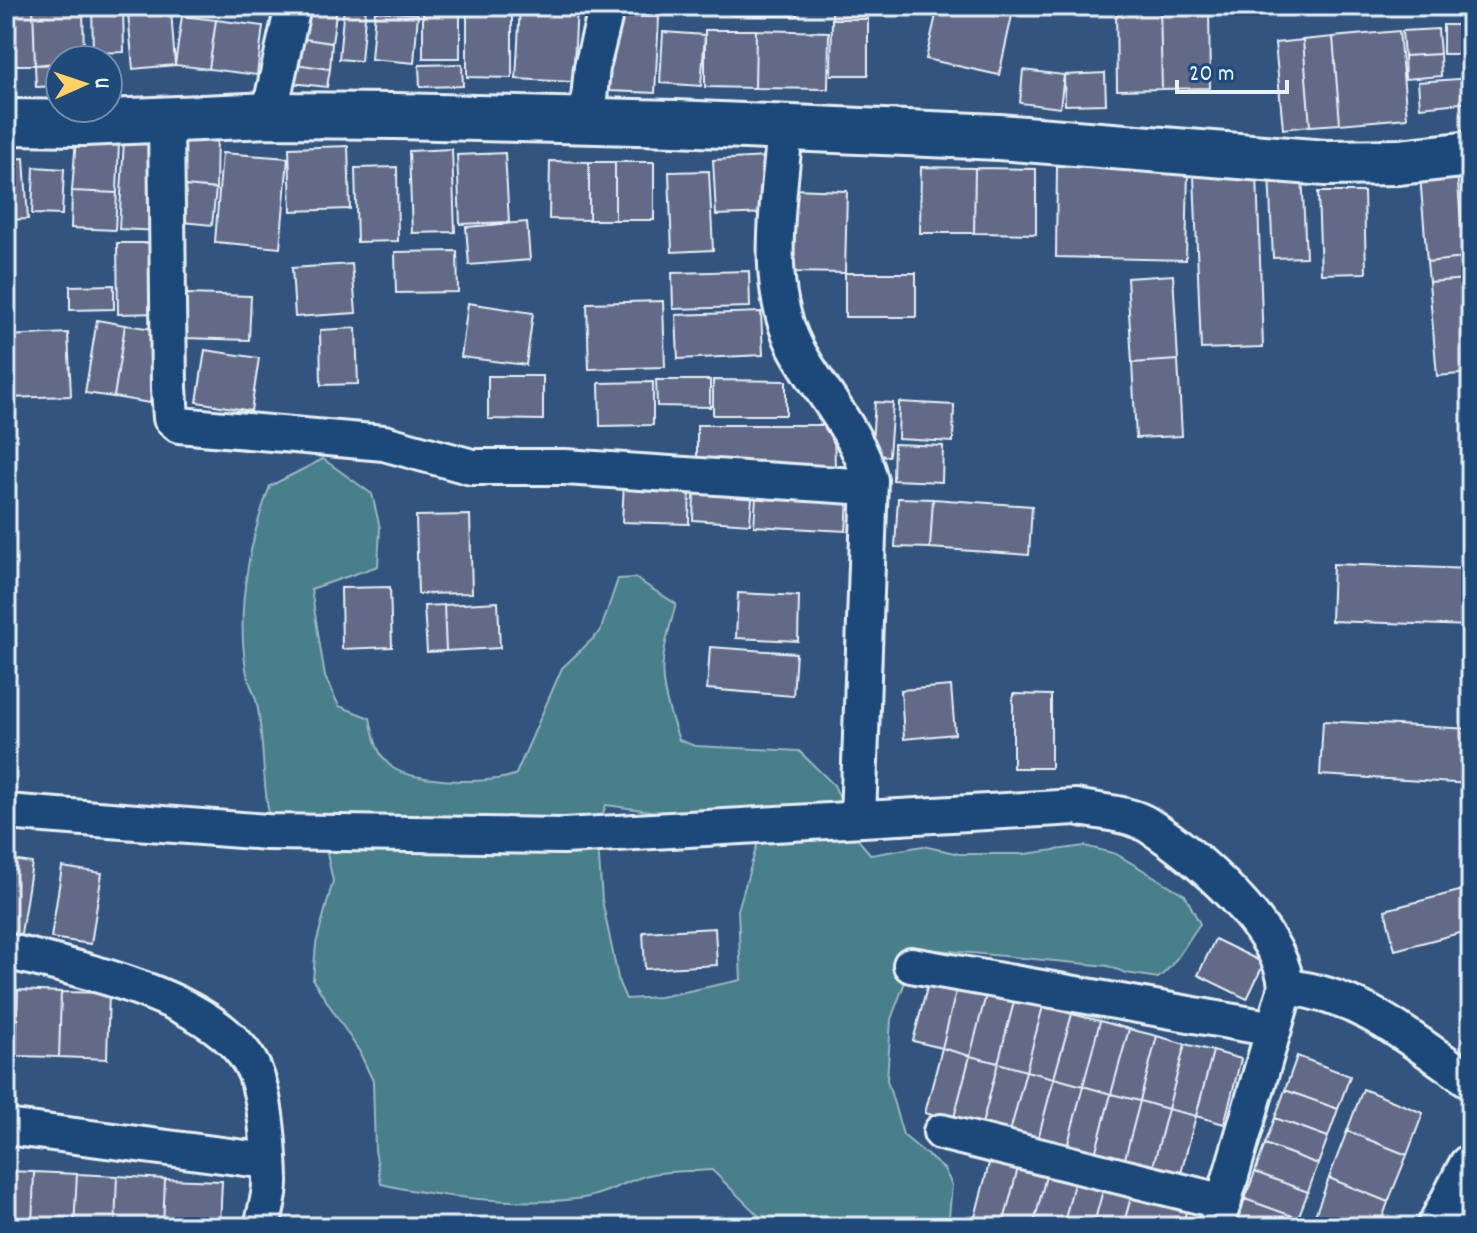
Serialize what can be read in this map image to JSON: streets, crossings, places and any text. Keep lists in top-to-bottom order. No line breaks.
{"scale_bar":"20 m","north":"right"}
